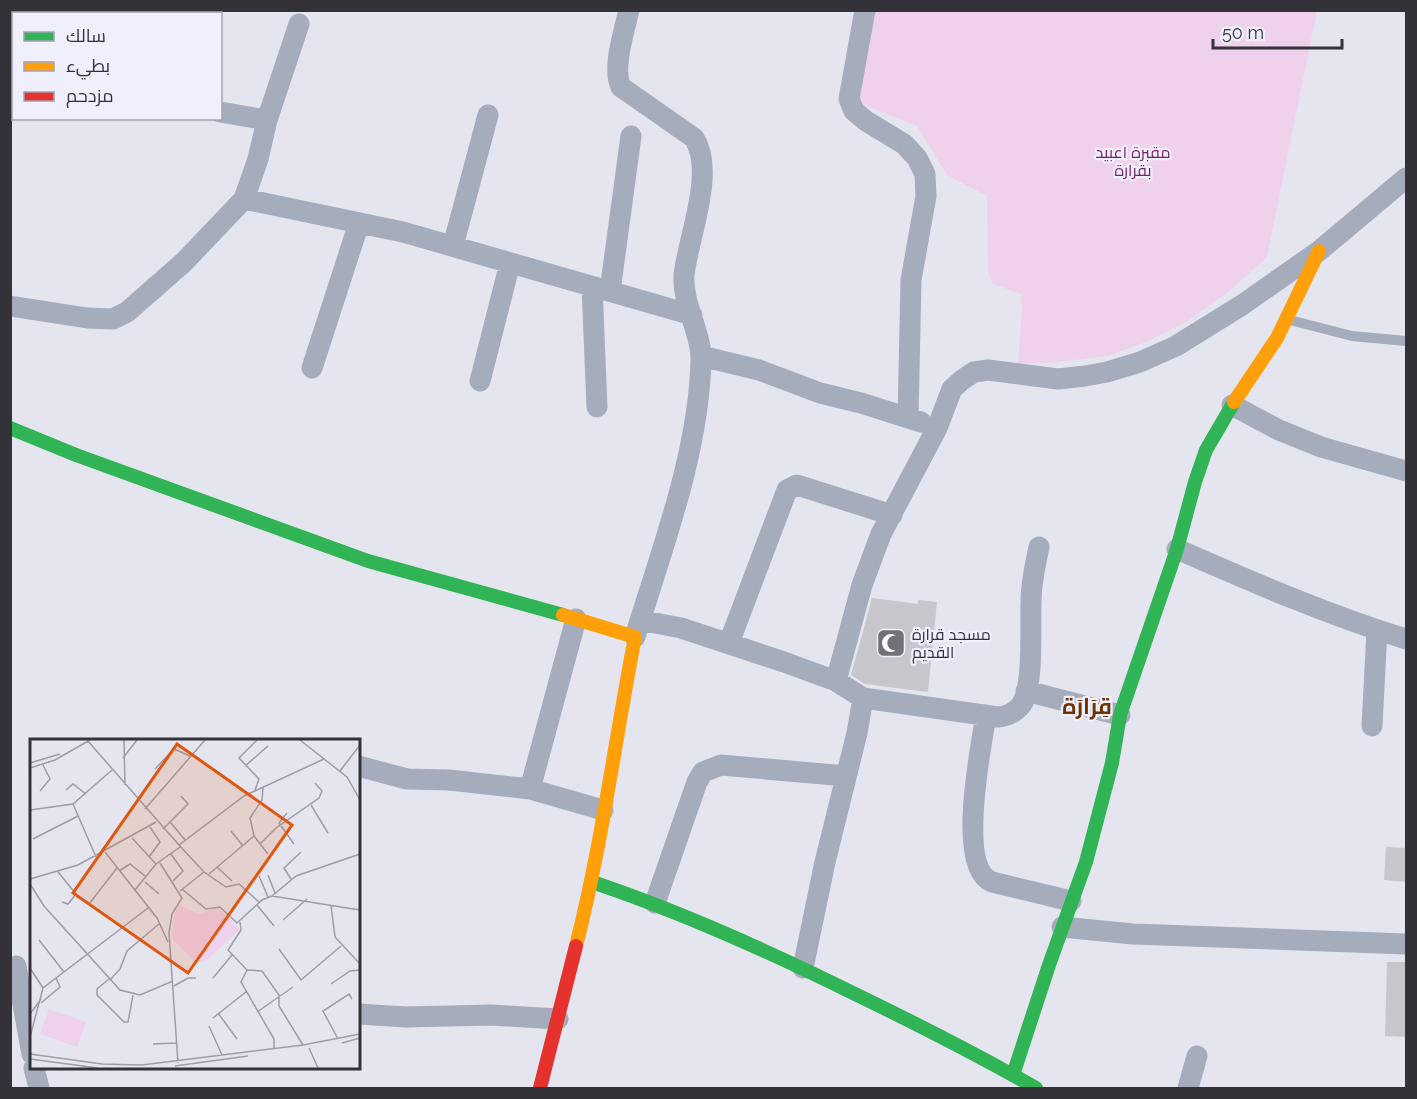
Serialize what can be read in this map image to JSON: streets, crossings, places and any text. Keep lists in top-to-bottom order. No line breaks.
{"districts":["قِرَارَة"],"parks":["مقبرة اعبيد بقرارة"],"places":{"mosque":["مسجد قرارة القديم"]},"legend":["سالك","بطيء","مزدحم"],"scale_bar":"50 m"}
